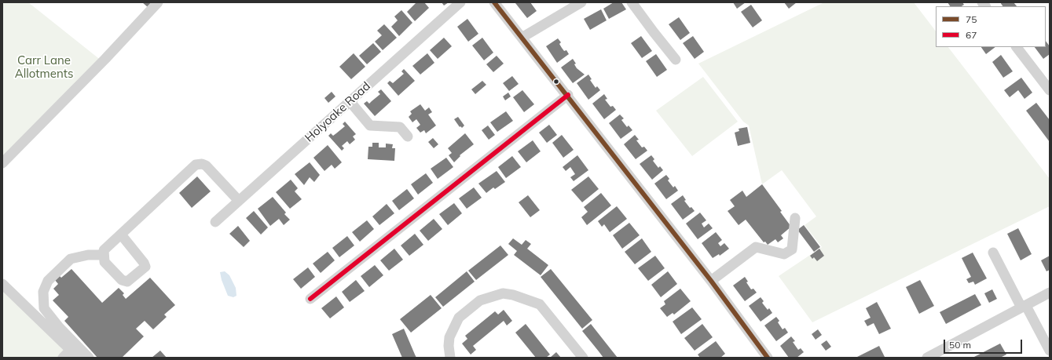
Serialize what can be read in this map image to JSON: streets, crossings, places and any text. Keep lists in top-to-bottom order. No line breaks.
{"streets":{"street":["Holyoake Road"]},"parks":["Carr Lane Allotments"],"lines":["transit line 75","transit line 67"],"legend":["75","67"],"scale_bar":"50 m"}
